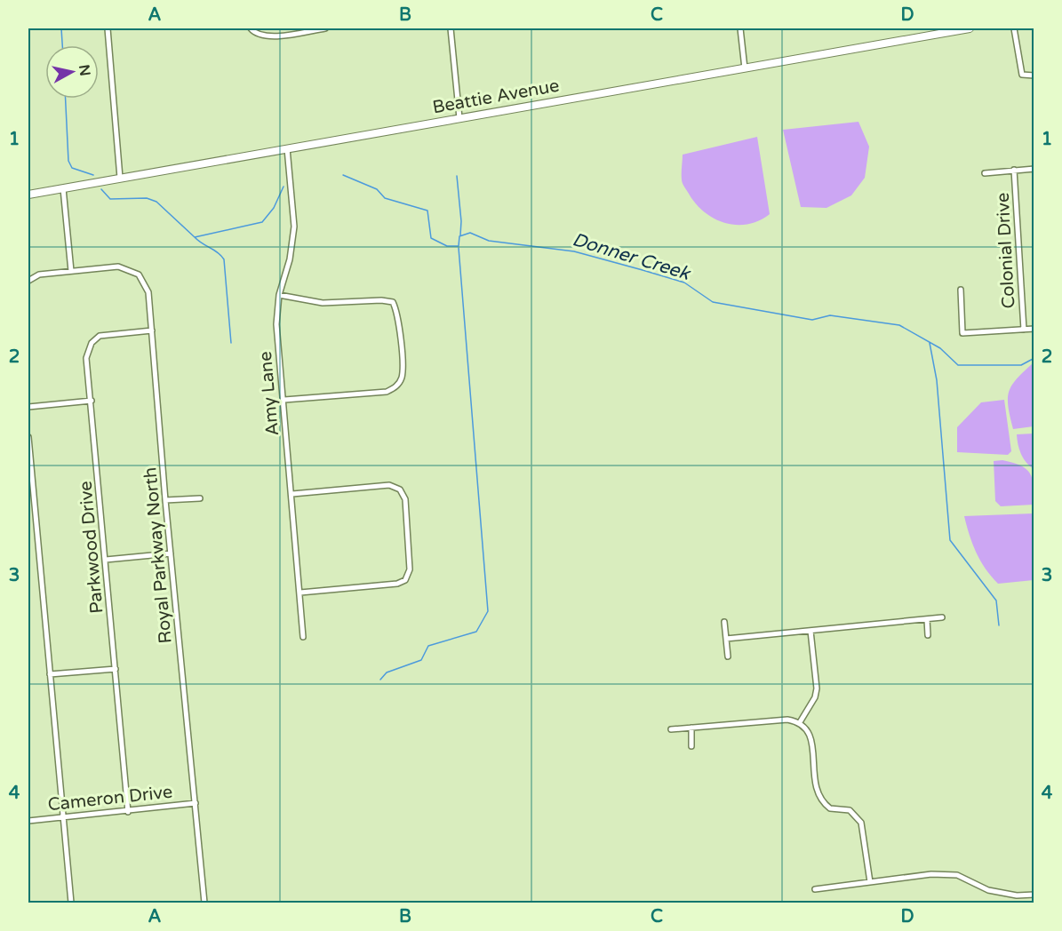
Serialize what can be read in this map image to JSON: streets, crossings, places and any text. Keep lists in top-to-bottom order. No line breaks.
{"streets":{"street":["Beattie Avenue","Colonial Drive","Amy Lane","Parkwood Drive","Royal Parkway North","Cameron Drive"]},"crossings":[["Beattie Avenue","Amy Lane"],["Parkwood Drive","Royal Parkway North"],["Parkwood Drive","Cameron Drive"],["Royal Parkway North","Cameron Drive"]],"water":["Donner Creek"],"north":"right","grid":{"columns":["A","B","C","D"],"rows":["1","2","3","4"]}}
